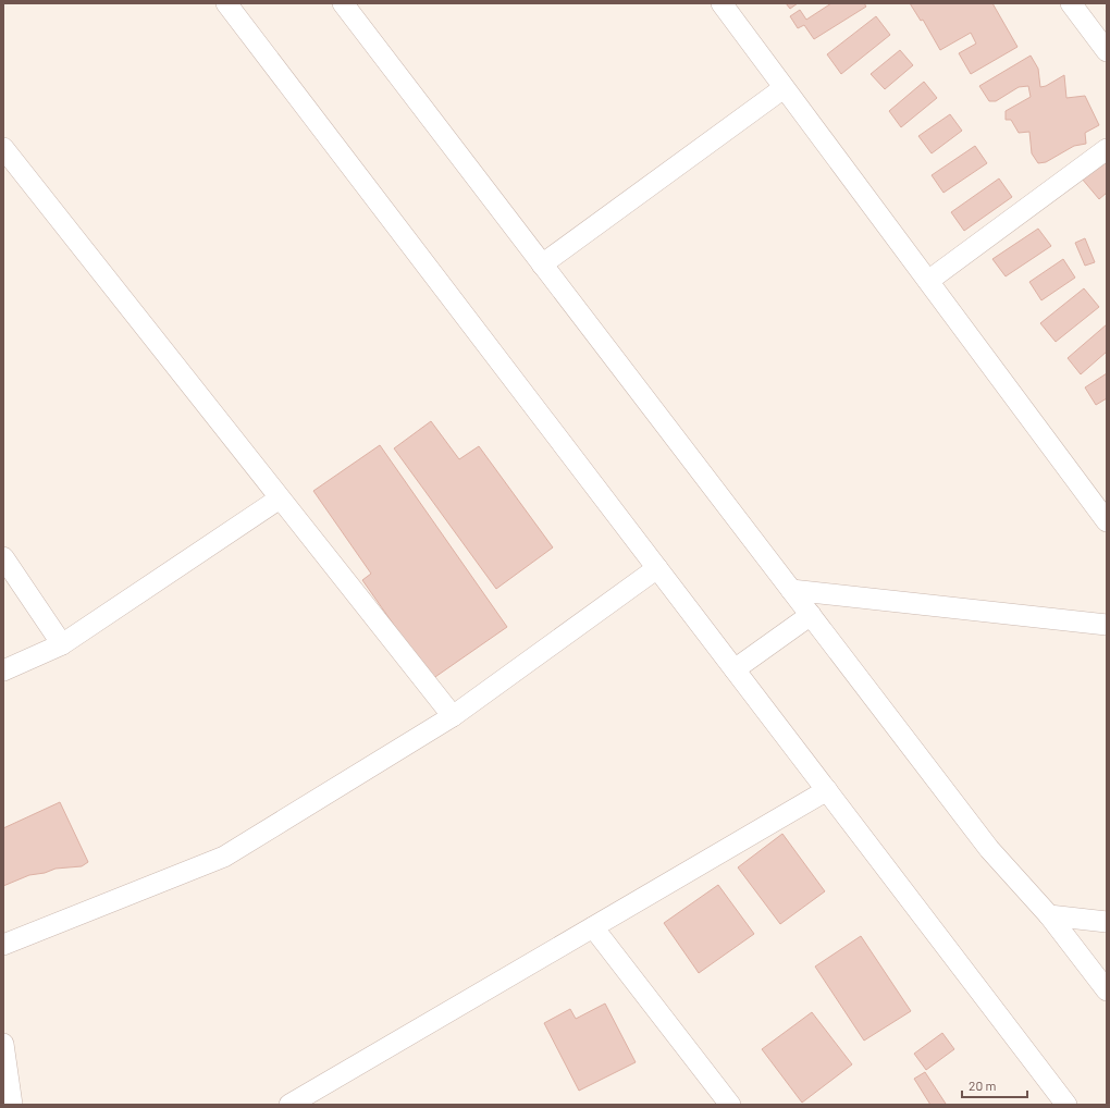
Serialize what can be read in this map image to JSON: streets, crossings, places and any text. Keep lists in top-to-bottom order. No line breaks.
{"scale_bar":"20 m"}
